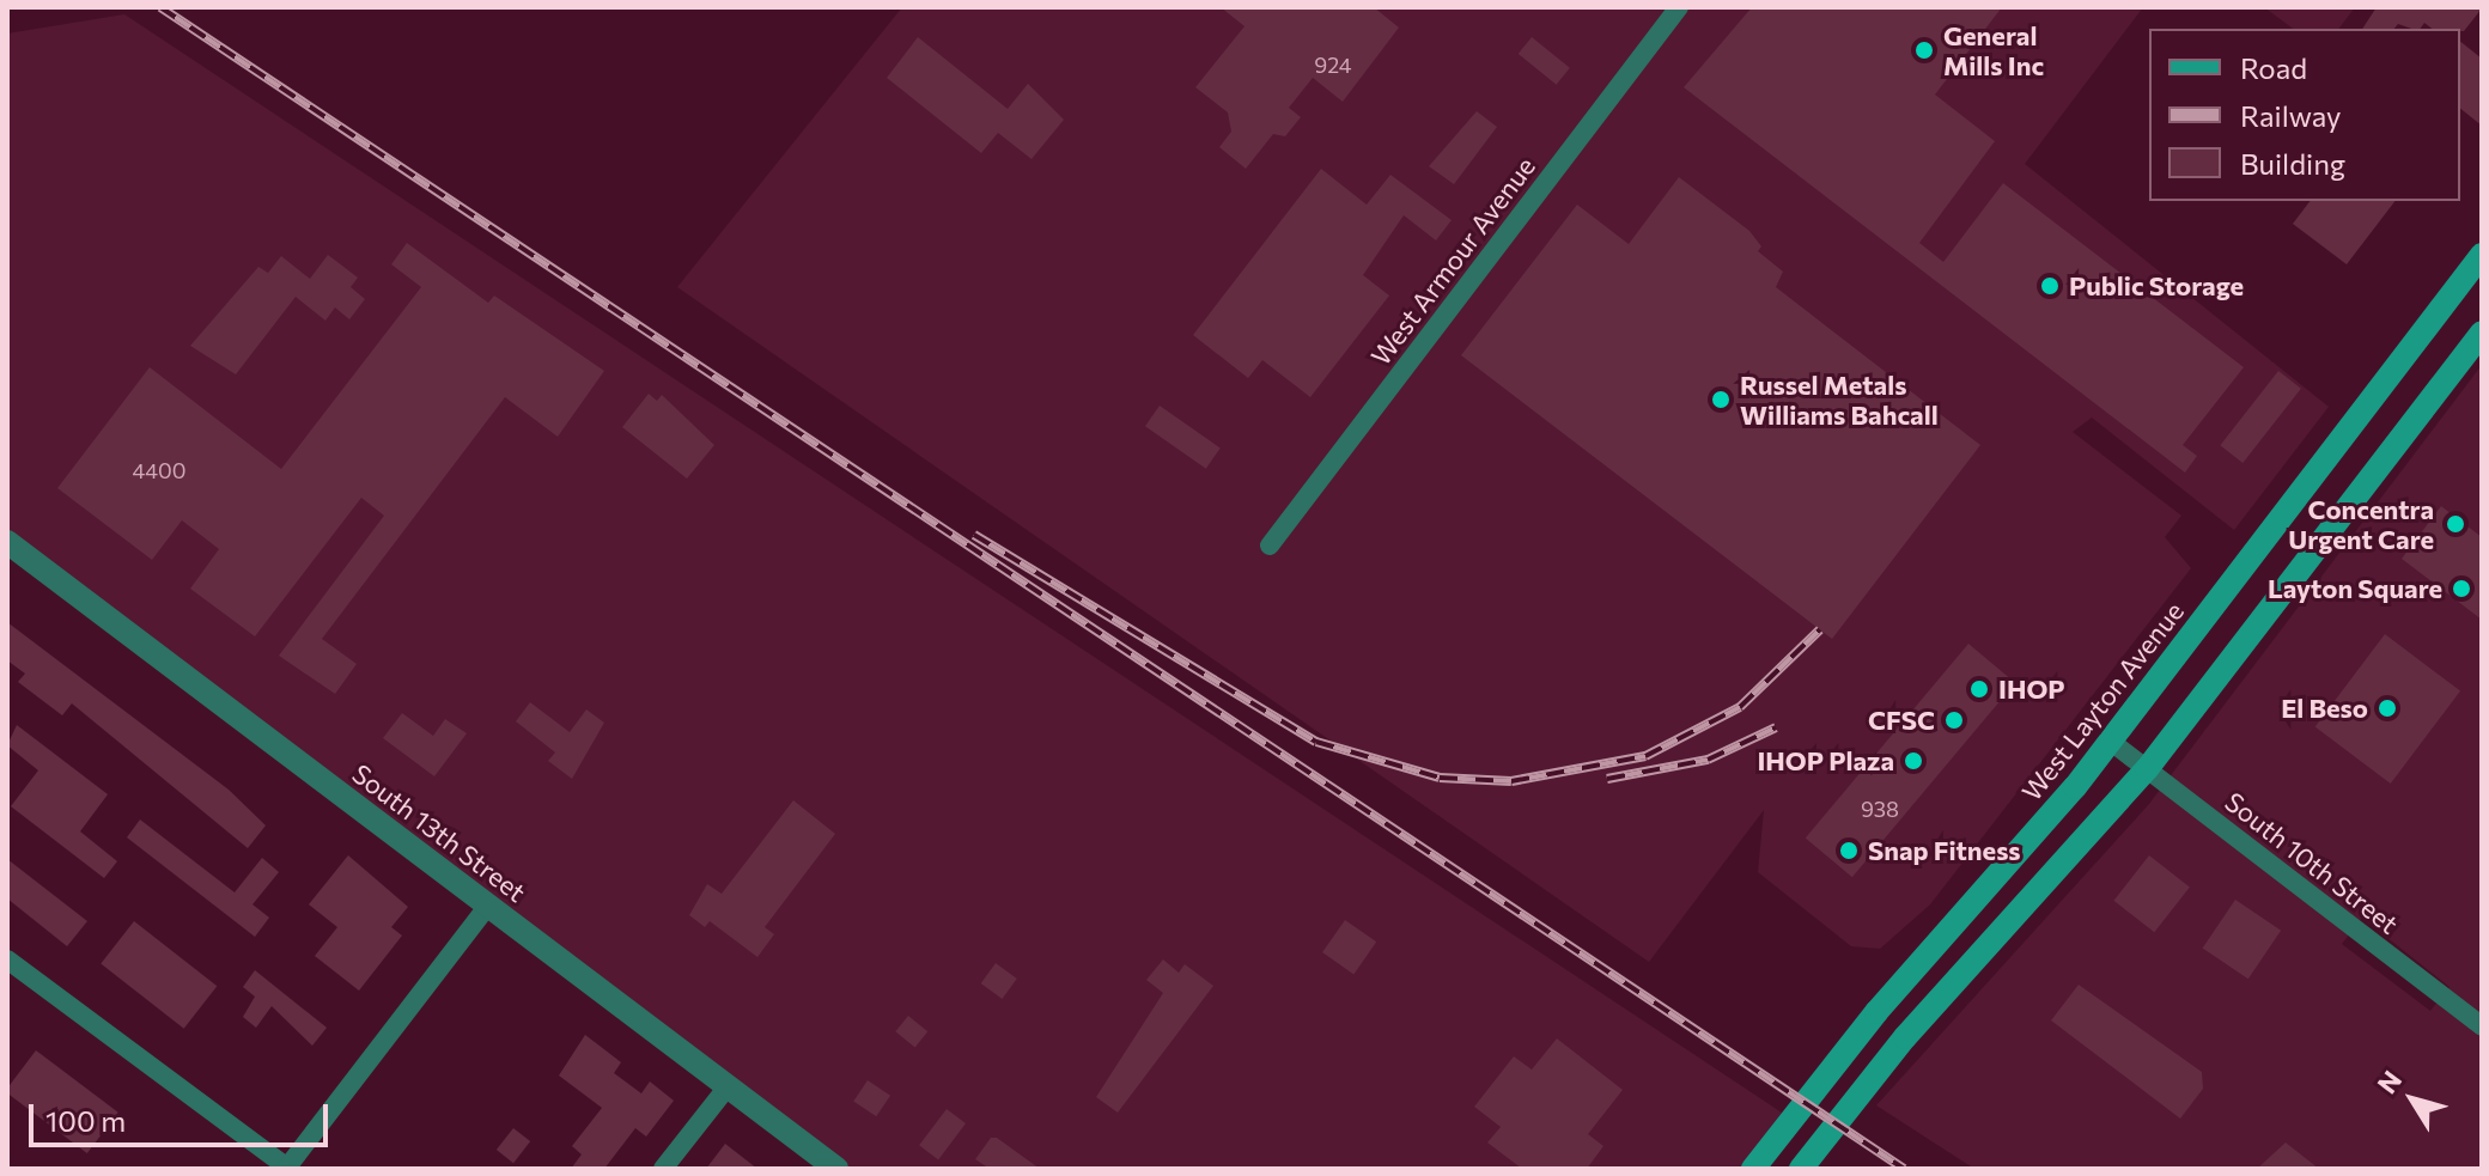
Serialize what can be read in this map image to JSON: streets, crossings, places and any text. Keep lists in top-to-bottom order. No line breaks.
{"streets":{"main road":["West Layton Avenue"],"street":["West Armour Avenue","South 13th Street","South 10th Street"]},"crossings":[["West Layton Avenue","South 10th Street"]],"places":["General Mills Inc","Public Storage","Russel Metals Williams Bahcall","Concentra Urgent Care","Layton Square","IHOP","El Beso","CFSC","IHOP Plaza","Snap Fitness"],"house_numbers":["924","4400","938"],"legend":["Road","Railway","Building"],"scale_bar":"100 m","north":"top left"}
